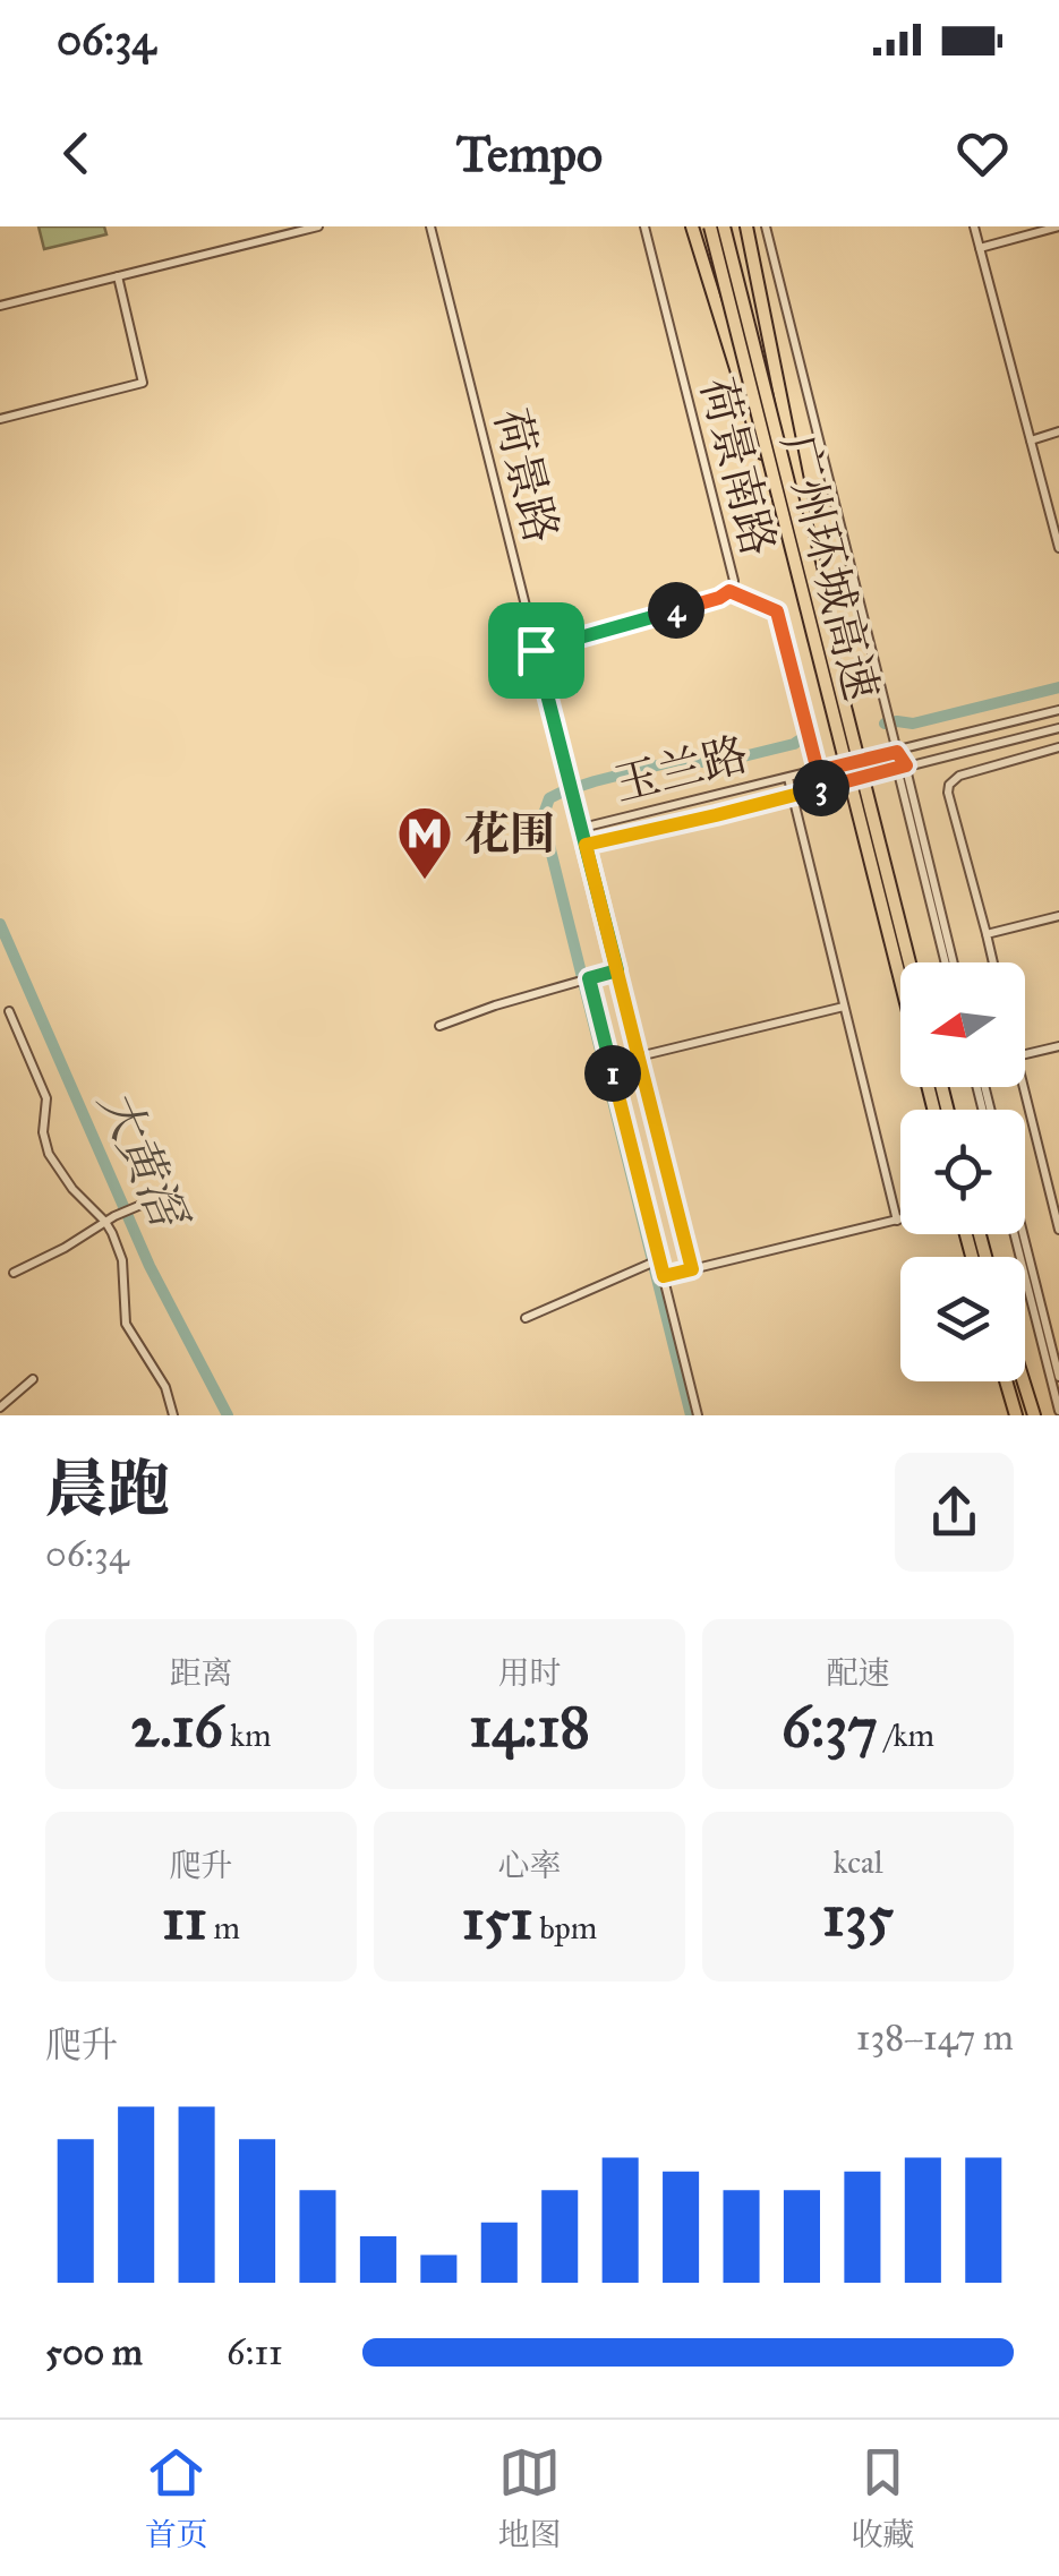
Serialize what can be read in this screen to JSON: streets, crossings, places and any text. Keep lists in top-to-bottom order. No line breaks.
{"streets":{"highway":["广州环城高速"],"street":["荷景南路","荷景路","玉兰路"]},"crossings":[["荷景南路","荷景路"],["荷景路","玉兰路"]],"water":["大黄滘"],"places":{"metro station":["花围"]},"north":"left","page":{"status":"06:34","header":"Tempo","pins":["4","3","1"],"heading":["晨跑","06:34"],"stats":[["距离","2.16 km"],["用时","14:18"],["配速","6:37 /km"],["爬升","11 m"],["心率","151 bpm"],["kcal","135"]],"chart":["爬升","138–147 m"],"list":[{"name":"500 m","note":"6:11"}],"tabs":["首页","地图","收藏"]}}
